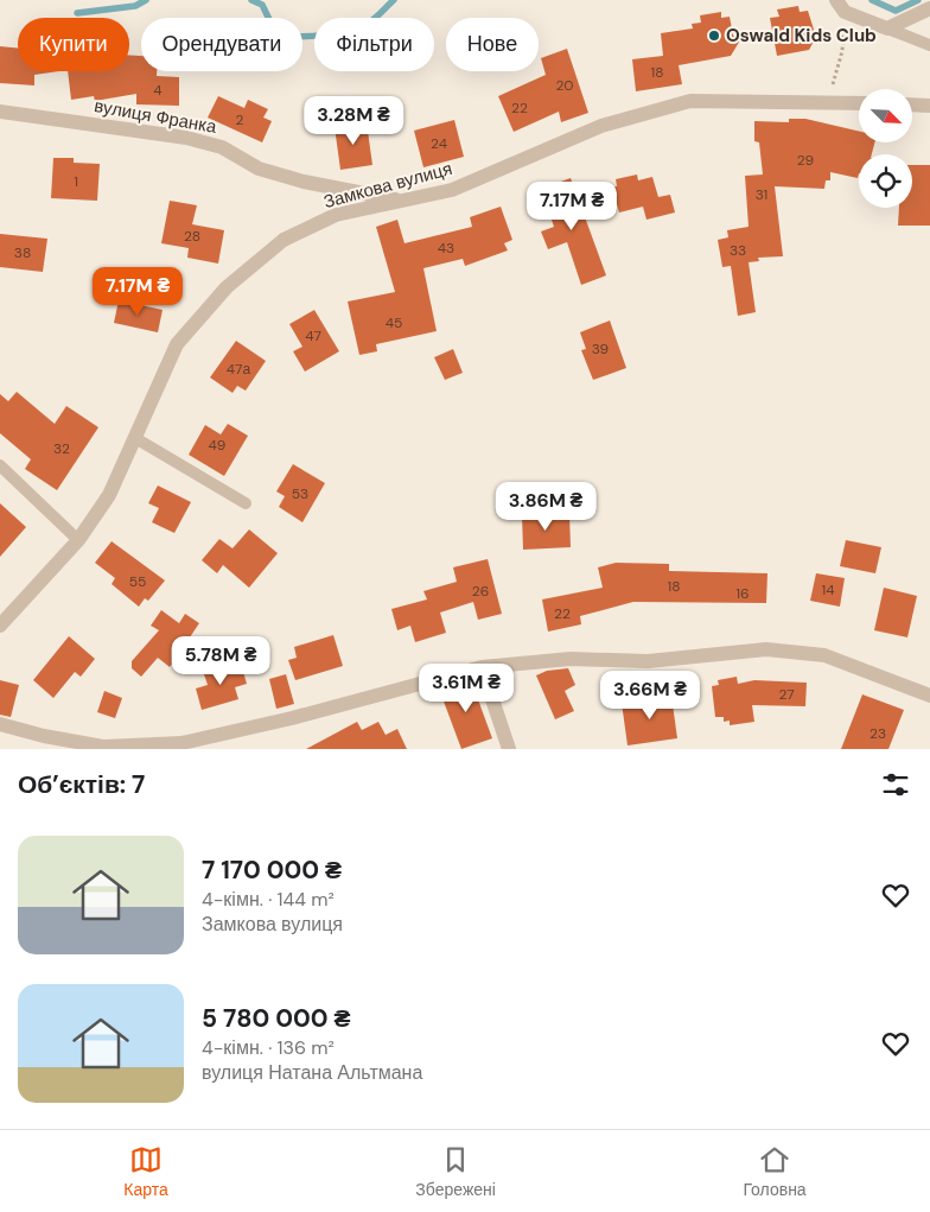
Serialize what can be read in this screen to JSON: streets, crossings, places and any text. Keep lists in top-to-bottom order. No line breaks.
{"streets":{"street":["вулиця Франка","Замкова вулиця"]},"crossings":[["вулиця Франка","Замкова вулиця"]],"places":["Oswald Kids Club"],"house_numbers":["18","20","4","22","2","24","29","1","31","28","43","33","38","45","47","39","47а","49","32","53","55","18","14","26","16","22","27","23"],"north":"bottom right","page":{"chip":["Купити","Орендувати","Фільтри","Нове"],"price":["3.28M ₴","7.17M ₴","7.17M ₴","3.86M ₴","5.78M ₴","3.61M ₴","3.66M ₴"],"heading":"Об’єктів: 7","list":[{"name":"7 170 000 ₴","note":"4-кімн. · 144 m² · Замкова вулиця"},{"name":"5 780 000 ₴","note":"4-кімн. · 136 m² · вулиця Натана Альтмана"}],"tabs":["Карта","Збережені","Головна"]}}
